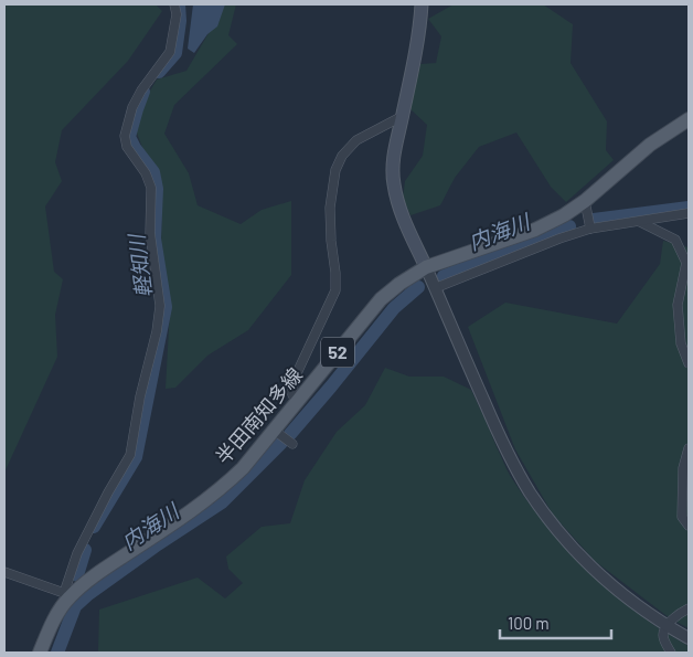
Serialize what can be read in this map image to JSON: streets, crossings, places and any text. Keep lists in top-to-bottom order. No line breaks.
{"streets":{"main road":["52","半田南知多線"]},"water":["内海川","軽知川"],"scale_bar":"100 m"}
